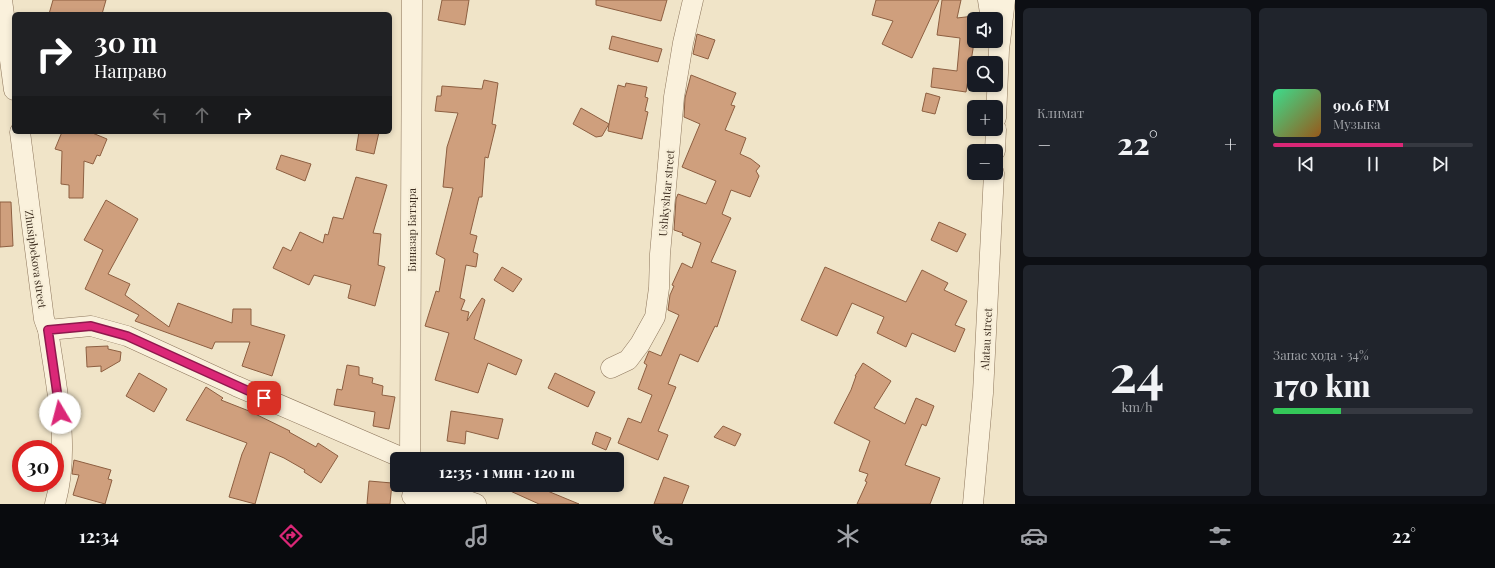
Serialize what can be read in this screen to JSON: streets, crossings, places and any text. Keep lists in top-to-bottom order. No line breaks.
{"streets":{"street":["Ushkyshtar street","Биназар Батыра","Zhusipbekova street","Alatau street"]},"page":{"tile":["Климат",["24","km/h"],["Запас хода · 34%","170 km"]],"map_buttons":["+","−"],"turn":["30 m","Направо"],"song":["90.6 FM","Музыка"],"heat":["−","22°","+"],"limit":"30","trip":"12:35 · 1 мин · 120 m","tabs":["12:34","22°"]}}
